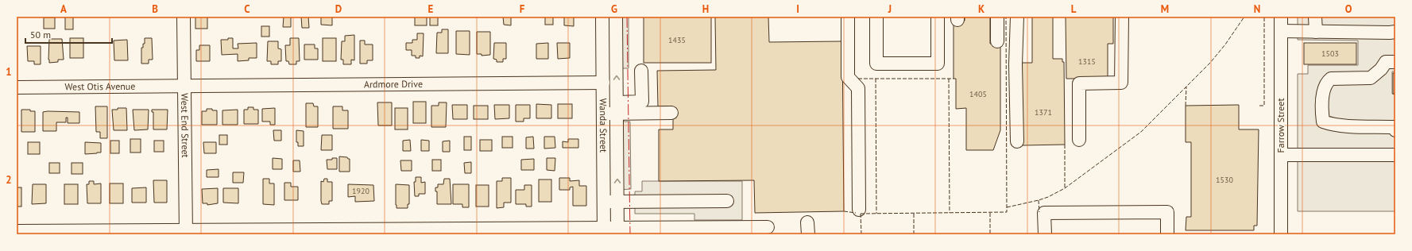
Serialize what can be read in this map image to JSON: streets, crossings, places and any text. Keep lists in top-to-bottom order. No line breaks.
{"streets":{"street":["Ardmore Drive","West Otis Avenue","West End Street","Wanda Street","Farrow Street"]},"crossings":[["Ardmore Drive","West Otis Avenue"],["Ardmore Drive","West End Street"],["Ardmore Drive","Wanda Street"],["West Otis Avenue","West End Street"]],"house_numbers":["1435","1503","1315","1405","1371","1530","1920"],"scale_bar":"50 m","grid":{"columns":["A","B","C","D","E","F","G","H","I","J","K","L","M","N","O"],"rows":["1","2"]}}
